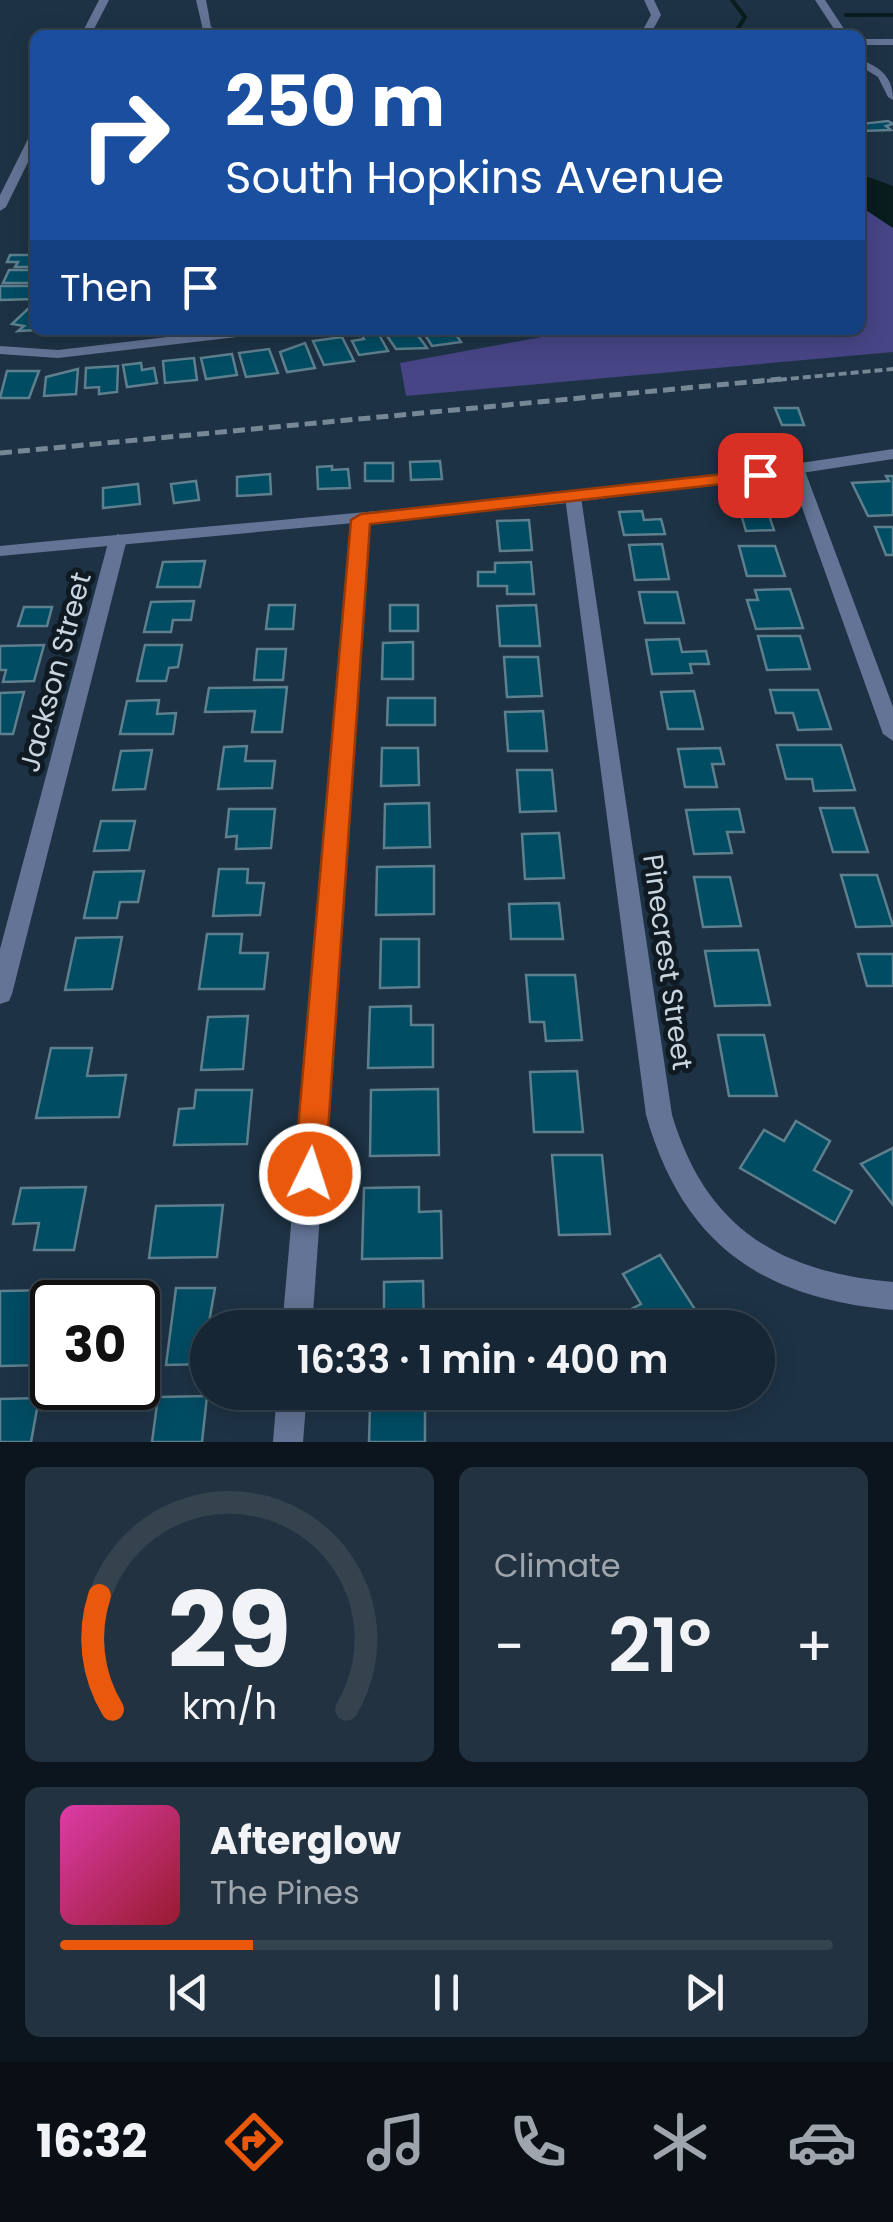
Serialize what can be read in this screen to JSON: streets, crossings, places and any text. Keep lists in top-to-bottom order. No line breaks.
{"streets":{"street":["Jackson Street","Pinecrest Street"]},"page":{"turn":["250 m","South Hopkins Avenue"],"then":"Then","limit":"30","trip":"16:33 · 1 min · 400 m","tile":"Climate","heat":["−","21°","+"],"song":["Afterglow","The Pines"],"tabs":"16:32","gauge":["29","km/h"]}}
